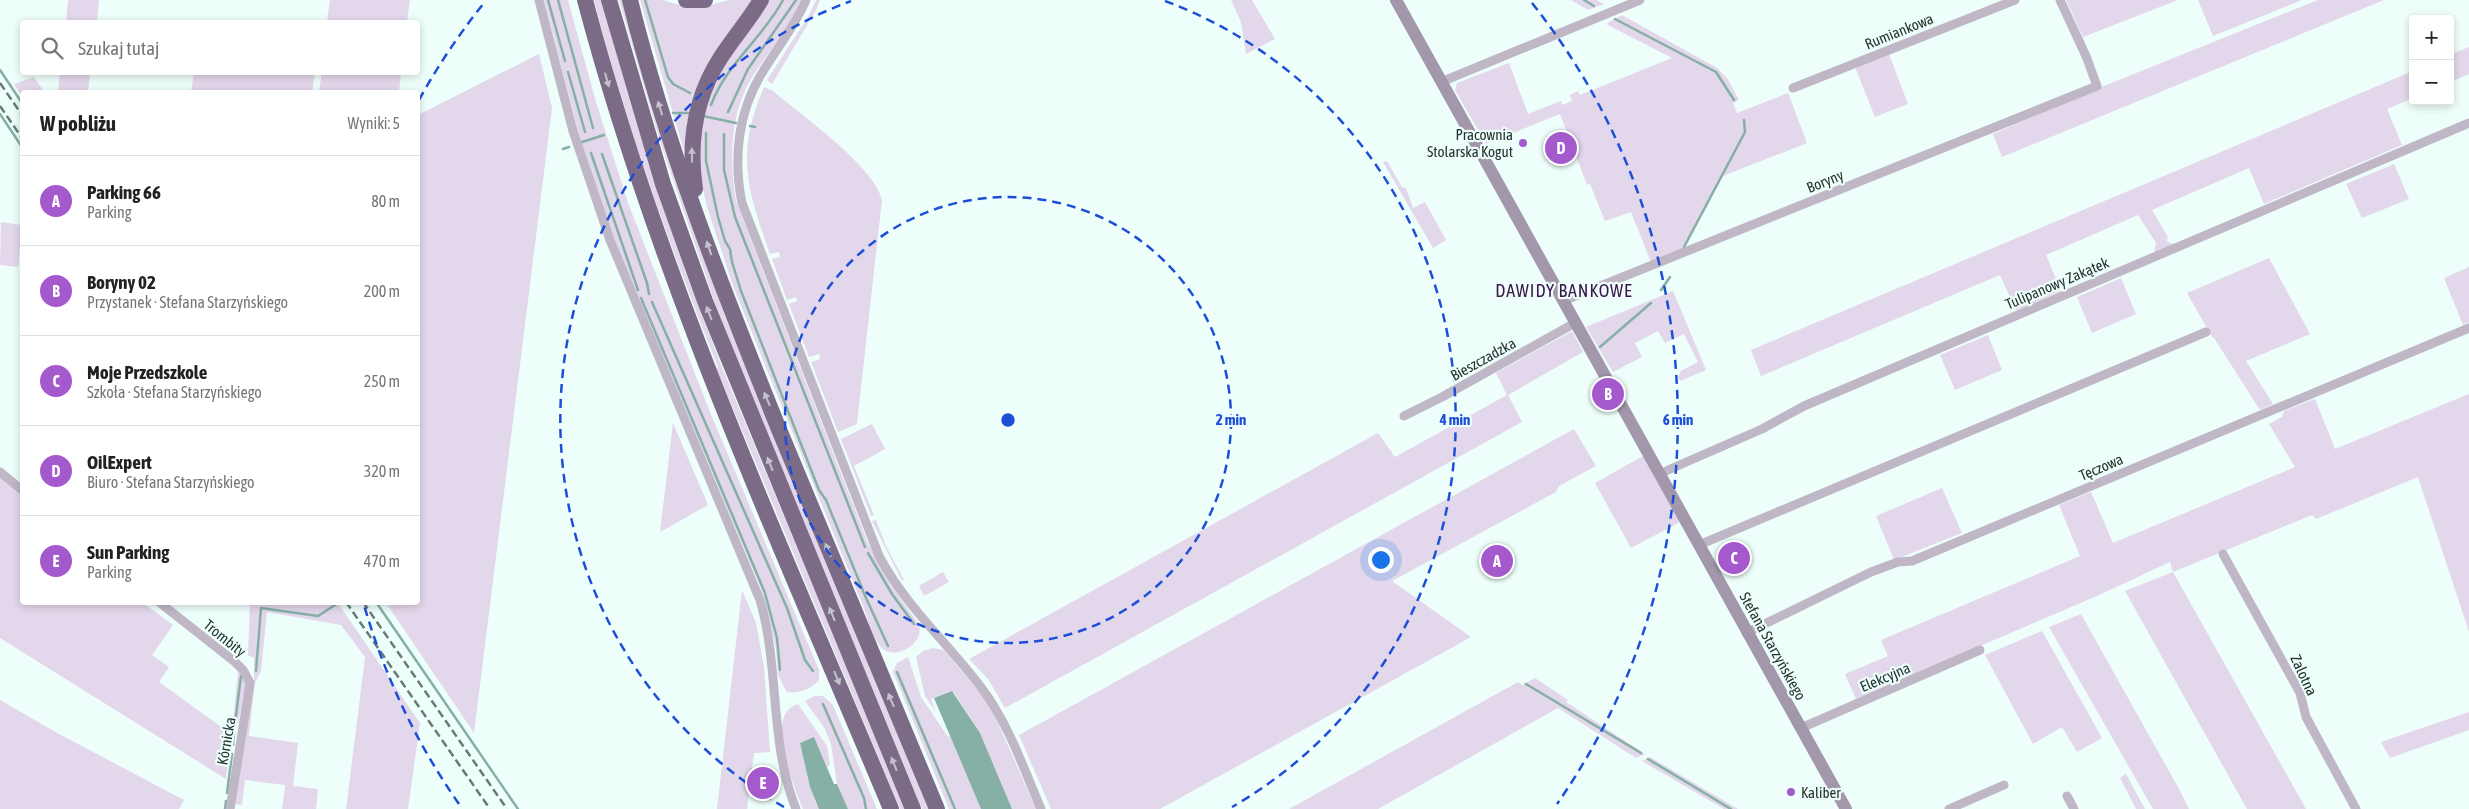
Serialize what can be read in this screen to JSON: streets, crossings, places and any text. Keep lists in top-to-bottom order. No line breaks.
{"streets":{"street":["Rumiankowa","Boryny","Tulipanowy Zakątek","Bieszczadzka","Tęczowa","Trombity","Stefana Starzyńskiego","Zalotna","Elekcyjna","Kórnicka"]},"crossings":[["Boryny","Stefana Starzyńskiego"],["Tulipanowy Zakątek","Stefana Starzyńskiego"],["Bieszczadzka","Stefana Starzyńskiego"],["Tęczowa","Stefana Starzyńskiego"],["Trombity","Kórnicka"],["Stefana Starzyńskiego","Elekcyjna"]],"districts":["DAWIDY BANKOWE"],"places":["Pracownia Stolarska Kogut","Kaliber"],"page":{"map_buttons":["+","−"],"search":"Szukaj tutaj","heading":["W pobliżu","Wyniki: 5"],"pins":["D","B","C","A","E"],"list":[{"mark":"A","name":"Parking 66","note":"Parking","value":"80 m"},{"mark":"B","name":"Boryny 02","note":"Przystanek · Stefana Starzyńskiego","value":"200 m"},{"mark":"C","name":"Moje Przedszkole","note":"Szkoła · Stefana Starzyńskiego","value":"250 m"},{"mark":"D","name":"OilExpert","note":"Biuro · Stefana Starzyńskiego","value":"320 m"},{"mark":"E","name":"Sun Parking","note":"Parking","value":"470 m"}]},"rings":["2 min","4 min","6 min"]}
